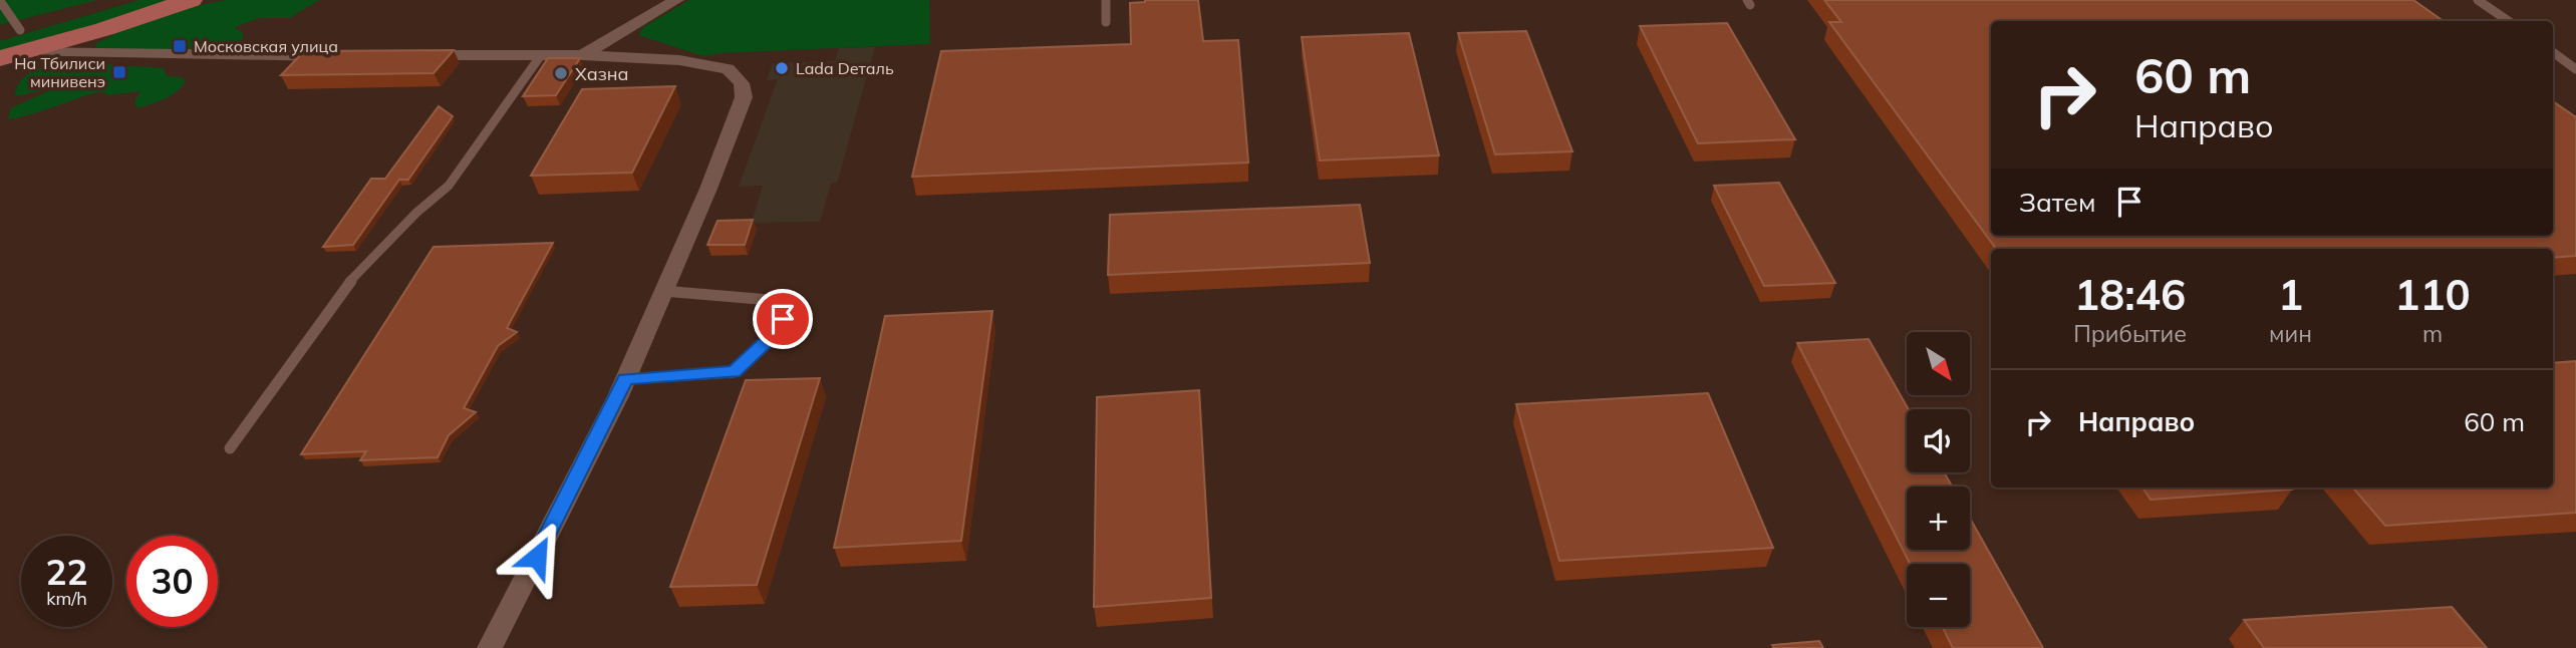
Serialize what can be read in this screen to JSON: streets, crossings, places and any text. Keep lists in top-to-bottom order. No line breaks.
{"places":{"transit":["Московская улица","На Тбилиси минивенэ"],"other":["Lada Dеталь","Хазна"]},"north":"bottom right","page":{"turn":["60 m","Направо"],"then":"Затем","eta":["18:46","Прибытие","1","мин","110","m"],"map_buttons":["+","−"],"list":[{"name":"Направо","value":"60 m"}],"speed":"22 km/h","limit":"30"}}
